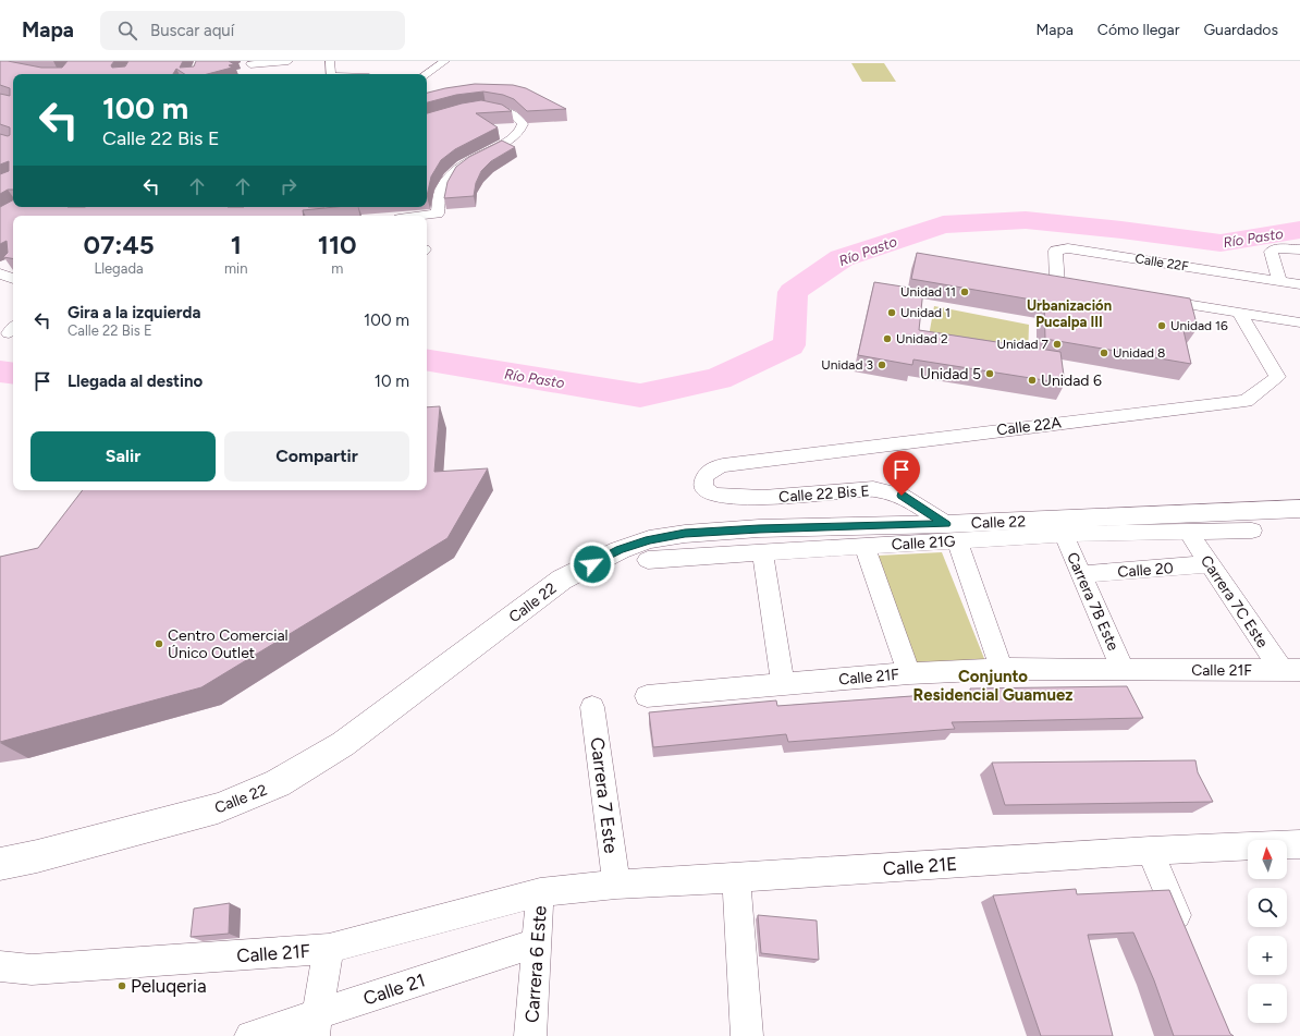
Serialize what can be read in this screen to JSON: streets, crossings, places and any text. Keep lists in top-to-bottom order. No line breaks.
{"streets":{"main road":["Calle 22"],"street":["Calle 22F","Calle 22A","Calle 22 Bis E","Calle 21G","Calle 20","Carrera 7B Este","Carrera 7C Este","Calle 21F","Carrera 7 Este","Calle 21E","Carrera 6 Este","Calle 21"]},"crossings":[["Calle 22A","Calle 22 Bis E"],["Calle 22 Bis E","Calle 22"],["Calle 22 Bis E","Calle 21G"],["Calle 22","Calle 21G"],["Calle 21G","Carrera 7B Este"],["Calle 21G","Carrera 7C Este"],["Calle 20","Carrera 7B Este"],["Calle 20","Carrera 7C Este"],["Carrera 7B Este","Calle 21F"],["Carrera 7C Este","Calle 21F"],["Calle 21F","Calle 21E"],["Calle 21F","Carrera 6 Este"],["Carrera 7 Este","Calle 21E"],["Calle 21E","Carrera 6 Este"],["Carrera 6 Este","Calle 21"]],"districts":["Urbanización Pucalpa III","Conjunto Residencial Guamuez"],"water":["Río Pasto"],"places":["Unidad 11","Unidad 1","Unidad 16","Unidad 2","Unidad 7","Unidad 8","Unidad 3","Unidad 5","Unidad 6","Centro Comercial Único Outlet","Peluqeria"],"north":"top","page":{"header":"Mapa","search":"Buscar aquí","nav":["Mapa","Cómo llegar","Guardados"],"turn":["100 m","Calle 22 Bis E"],"eta":["07:45","Llegada","1","min","110","m"],"list":[{"name":"Gira a la izquierda","note":"Calle 22 Bis E","value":"100 m"},{"name":"Llegada al destino","value":"10 m"}],"buttons":["Salir","Compartir"],"map_buttons":["+","−"]}}
